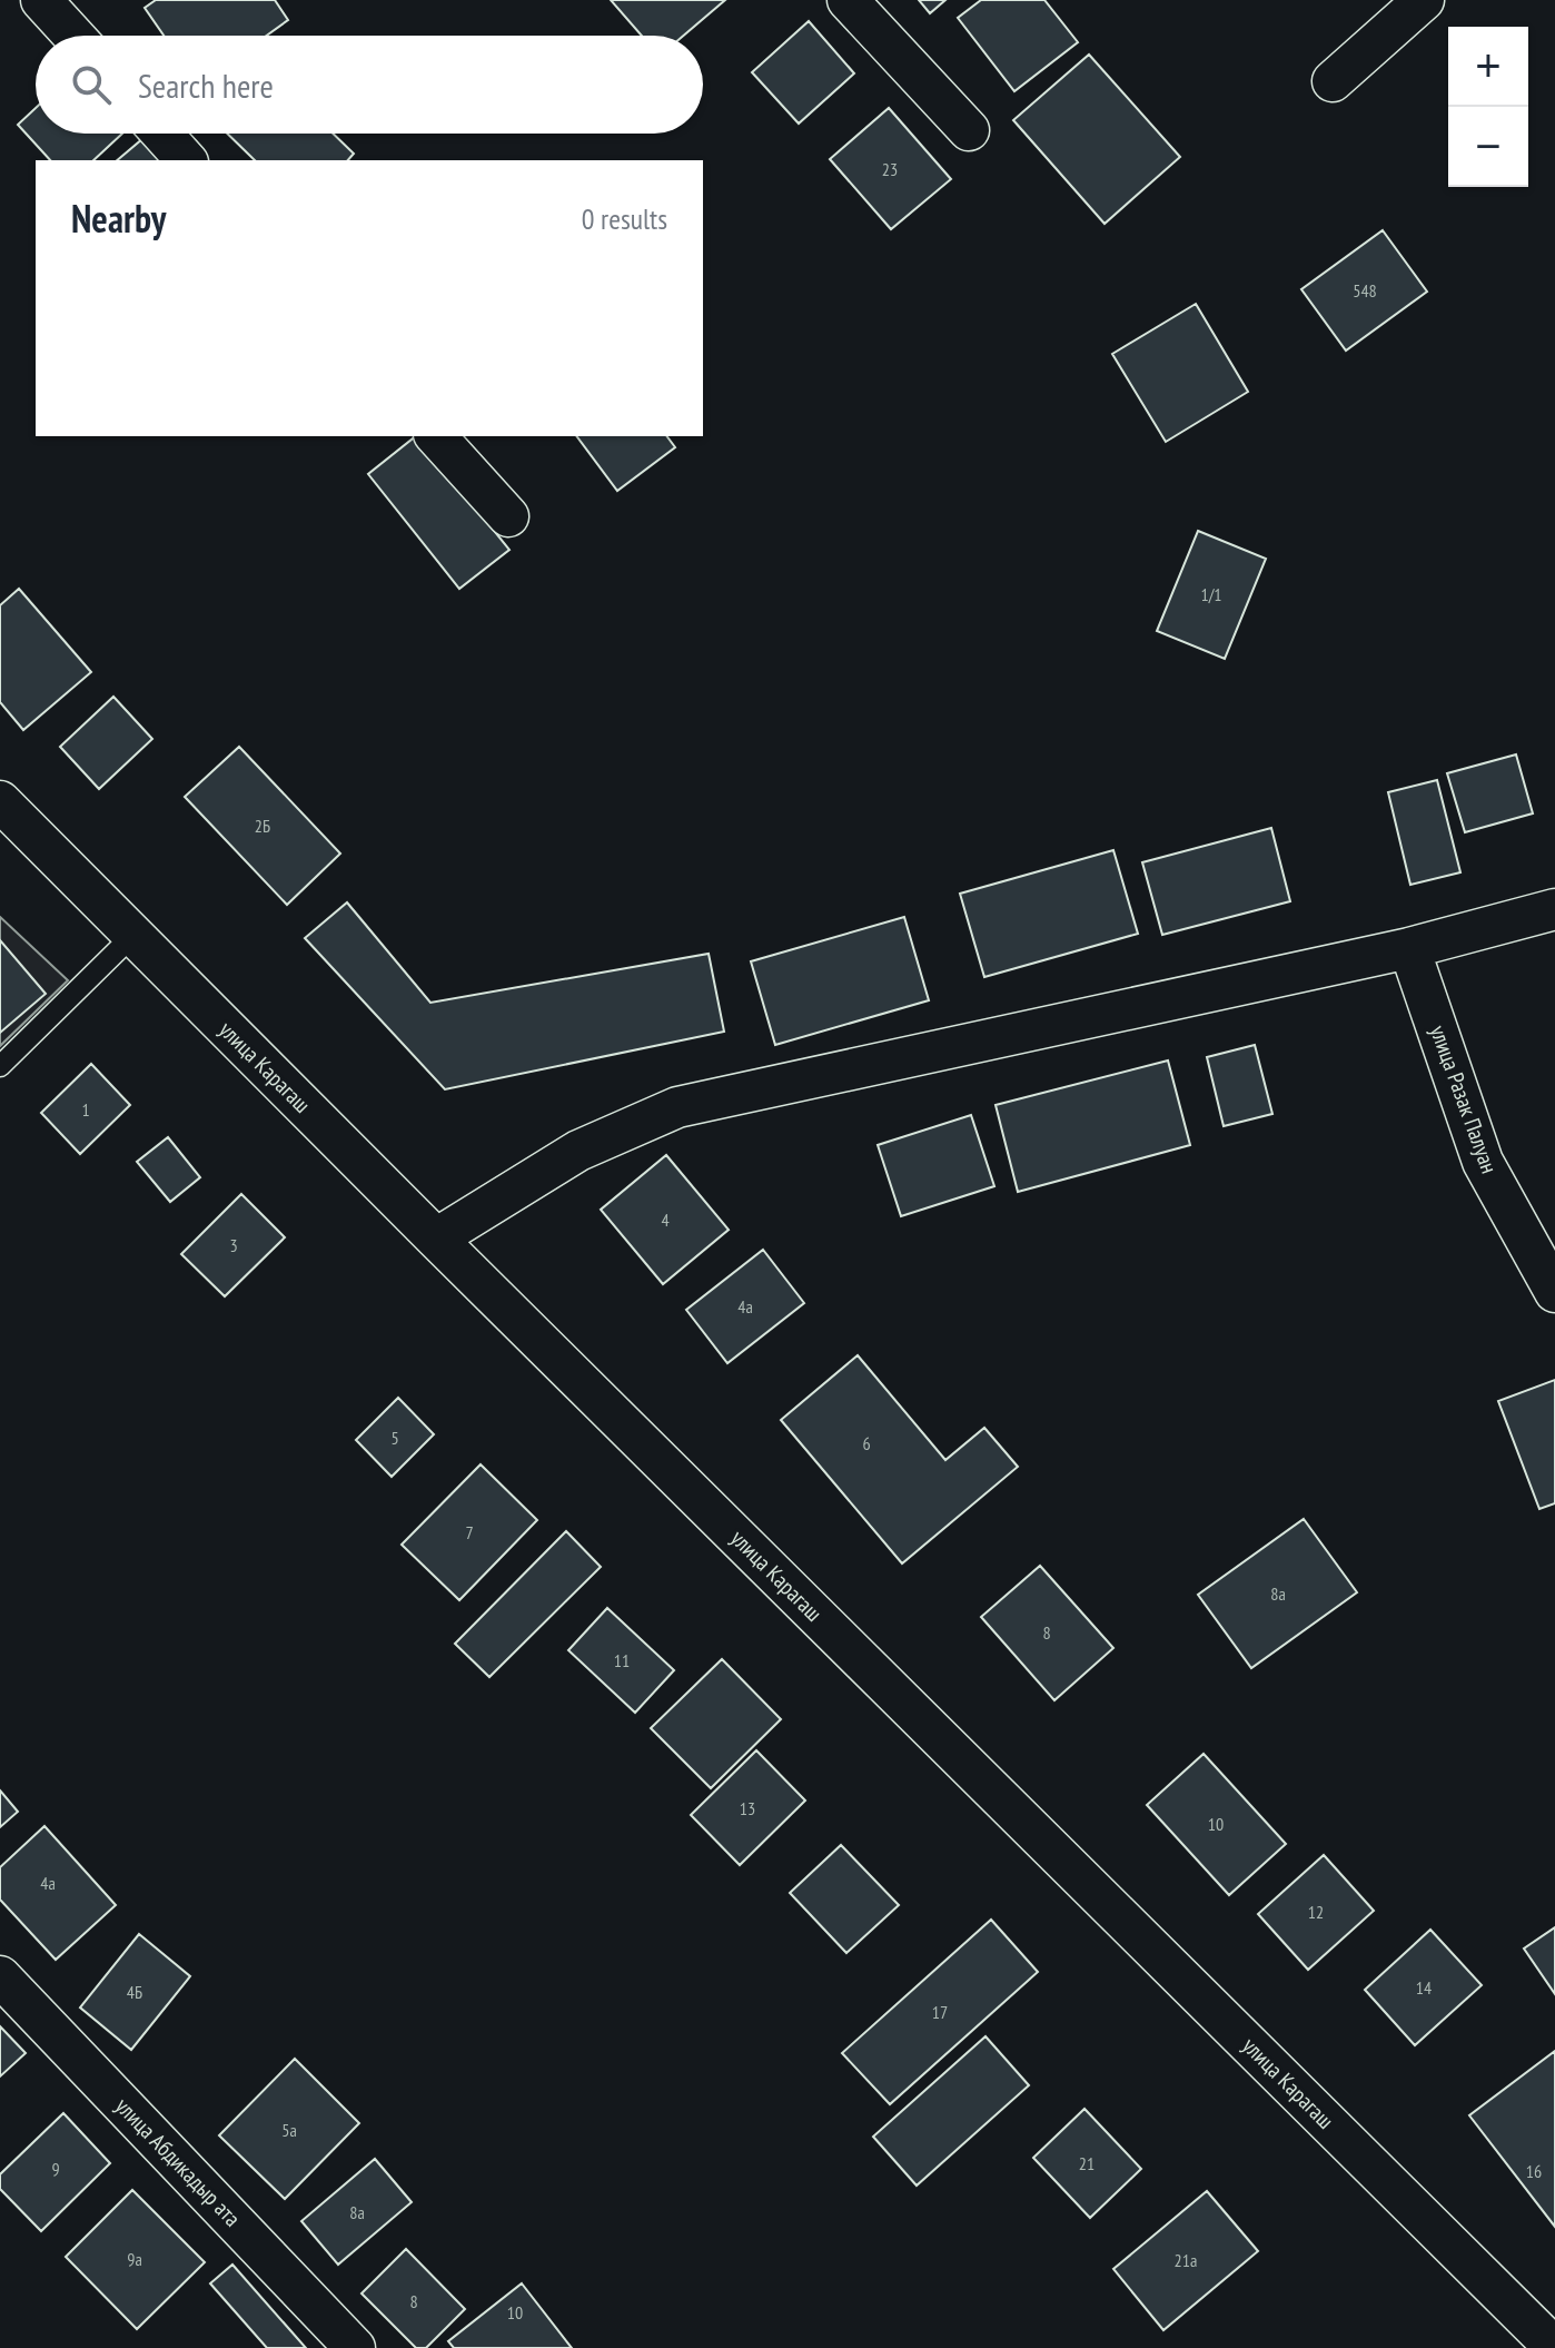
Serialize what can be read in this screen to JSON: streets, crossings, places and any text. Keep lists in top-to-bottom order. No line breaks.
{"streets":{"street":["улица Карагаш","улица Разак Палуан","улица Абдикадыр ата"]},"house_numbers":["23","548","1/1","2Б","1","4","3","4а","5","6","7","8а","8","11","13","10","4а","12","14","4Б","17","5а","21","9","16","8а","9а","21а","8","10"],"page":{"map_buttons":["+","−"],"search":"Search here","heading":["Nearby","0 results"]}}
